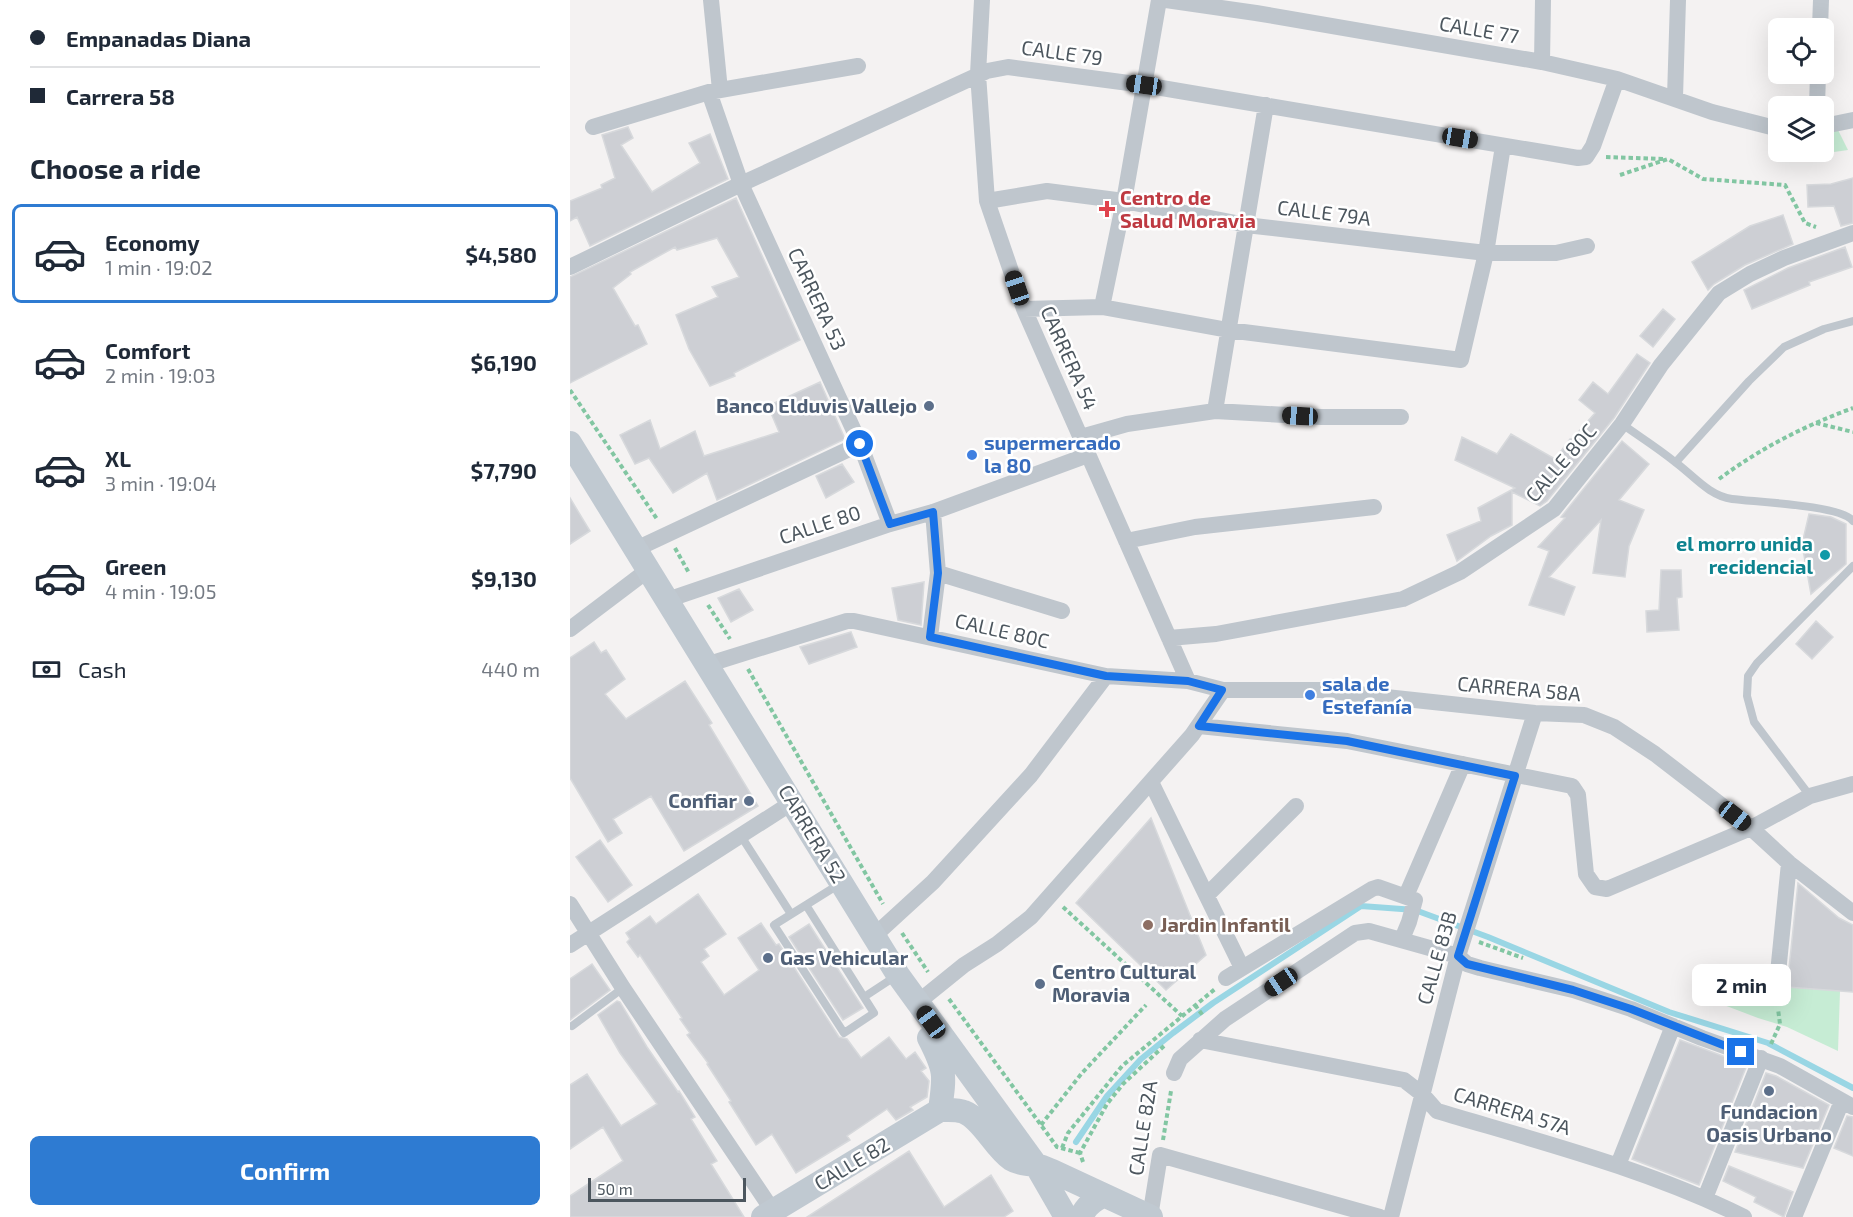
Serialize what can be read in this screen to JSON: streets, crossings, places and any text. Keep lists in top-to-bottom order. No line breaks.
{"streets":{"main road":["CARRERA 52","CALLE 82"],"street":["CALLE 77","CALLE 79","CALLE 79A","CARRERA 53","CARRERA 54","CALLE 80C","CALLE 80","CARRERA 58A","CALLE 83B","CARRERA 57A","CALLE 82A"]},"crossings":[["CALLE 79","CARRERA 53"],["CALLE 79","CARRERA 54"],["CALLE 79A","CARRERA 54"],["CARRERA 53","CALLE 80"],["CARRERA 54","CALLE 80C"],["CARRERA 54","CALLE 80"],["CALLE 80C","CARRERA 58A"],["CALLE 80C","CARRERA 52"],["CALLE 80","CARRERA 52"],["CARRERA 58A","CALLE 83B"],["CALLE 83B","CARRERA 57A"],["CALLE 83B","CALLE 82A"],["CARRERA 57A","CALLE 82A"]],"places":{"health":["Centro de Salud Moravia"],"other":["Banco Elduvis Vallejo","supermercado la 80","el morro unida recidencial","sala de Estefanía","Confiar","Jardin Infantil","Gas Vehicular","Centro Cultural Moravia","Fundacion Oasis Urbano"]},"scale_bar":"50 m","page":{"banner":["Empanadas Diana","Carrera 58"],"heading":"Choose a ride","list":[{"name":"Economy","note":"1 min · 19:02","value":"$4,580"},{"name":"Comfort","note":"2 min · 19:03","value":"$6,190"},{"name":"XL","note":"3 min · 19:04","value":"$7,790"},{"name":"Green","note":"4 min · 19:05","value":"$9,130"}],"pay":["Cash","440 m"],"bubble":"2 min","buttons":"Confirm","scale":"50 m"}}
